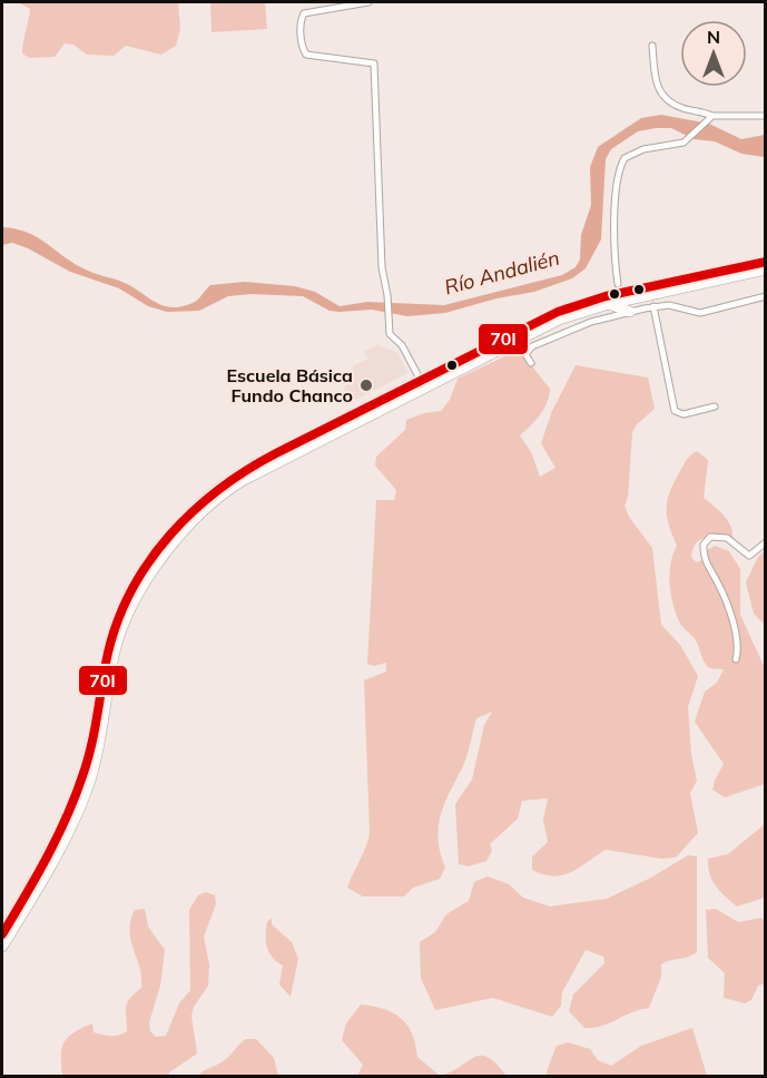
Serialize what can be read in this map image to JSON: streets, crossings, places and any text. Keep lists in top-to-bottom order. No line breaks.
{"water":["Río Andalién"],"places":["Escuela Básica Fundo Chanco"],"lines":["transit line 70I"],"north":"top"}
